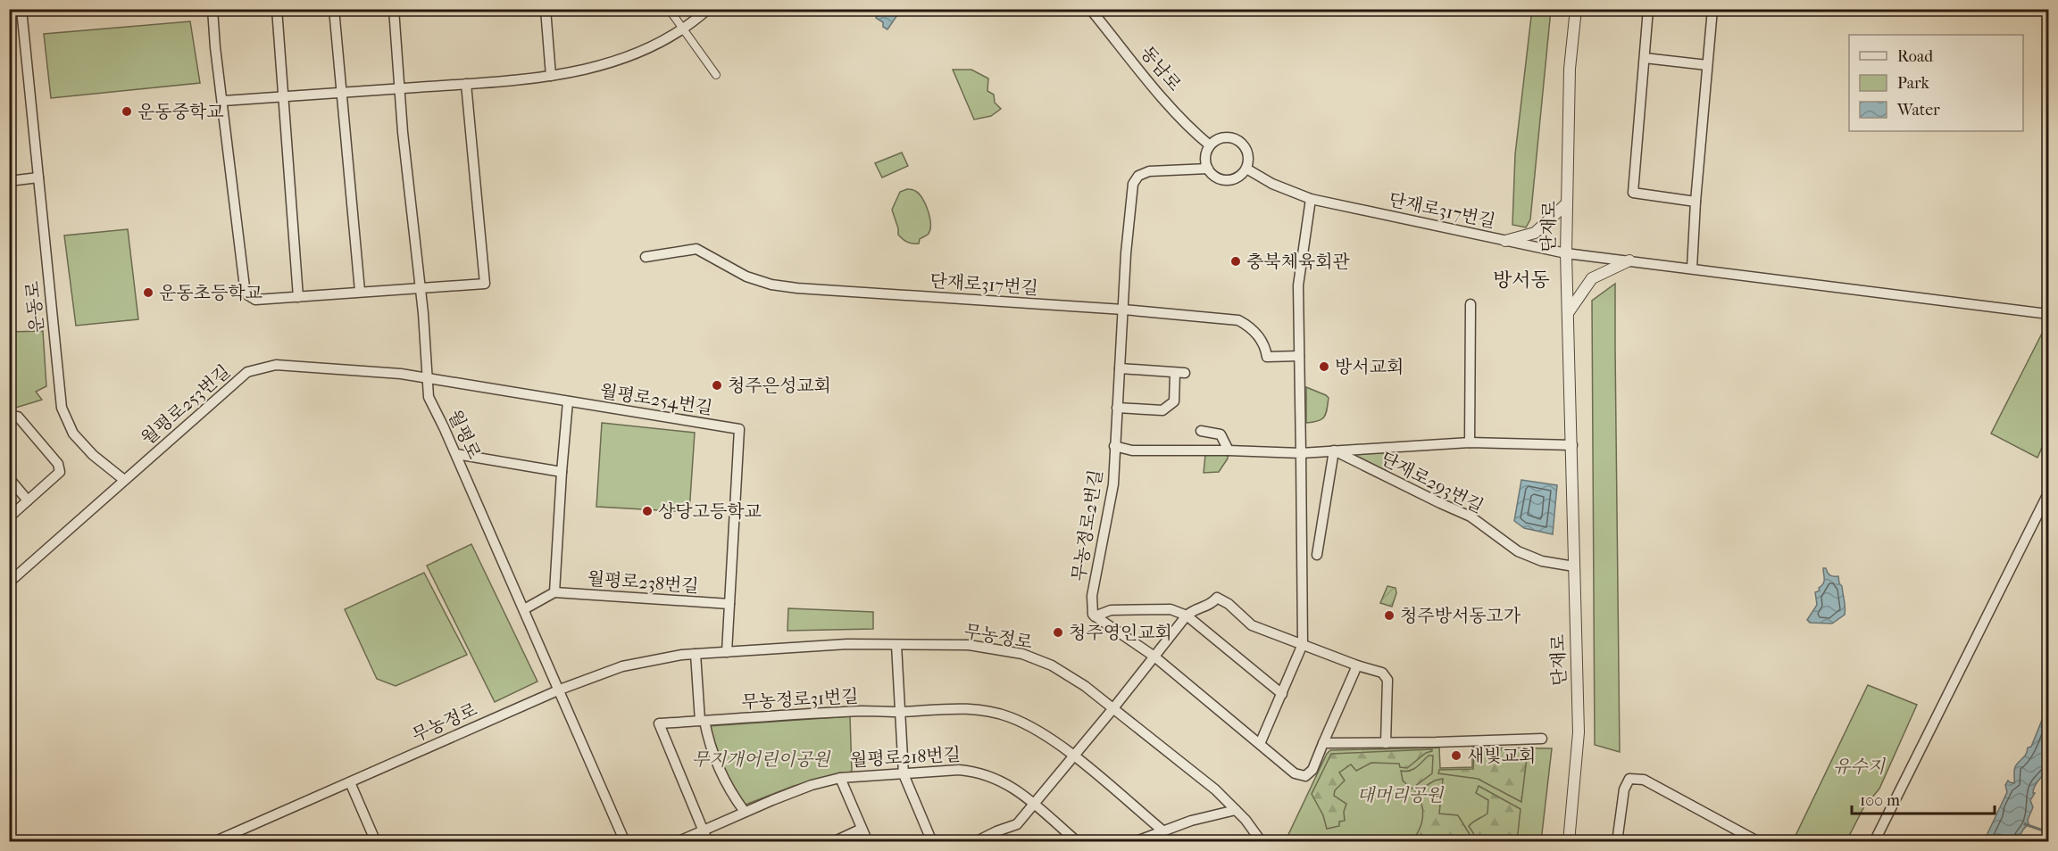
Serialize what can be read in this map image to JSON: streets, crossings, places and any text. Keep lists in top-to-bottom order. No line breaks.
{"streets":{"street":["동남로","단재로317번길","단재로","운동로","월평로254번길","월평로253번길","월평로","단재로293번길","무농정로2번길","월평로238번길","무농정로","무농정로31번길","월평로218번길"]},"crossings":[["동남로","단재로317번길"],["단재로317번길","단재로"],["단재로317번길","무농정로2번길"],["단재로","단재로293번길"],["운동로","월평로253번길"],["월평로254번길","월평로253번길"],["월평로254번길","월평로"],["월평로254번길","월평로238번길"],["월평로253번길","월평로"],["월평로","무농정로"],["단재로293번길","무농정로2번길"],["무농정로31번길","월평로218번길"]],"districts":["방서동"],"parks":["무지개어린이공원","유수지","대머리공원"],"places":["운동중학교","충북체육회관","운동초등학교","방서교회","청주은성교회","상당고등학교","청주방서동고가","청주영인교회","새빛교회"],"legend":["Road","Park","Water"],"scale_bar":"100 m"}
